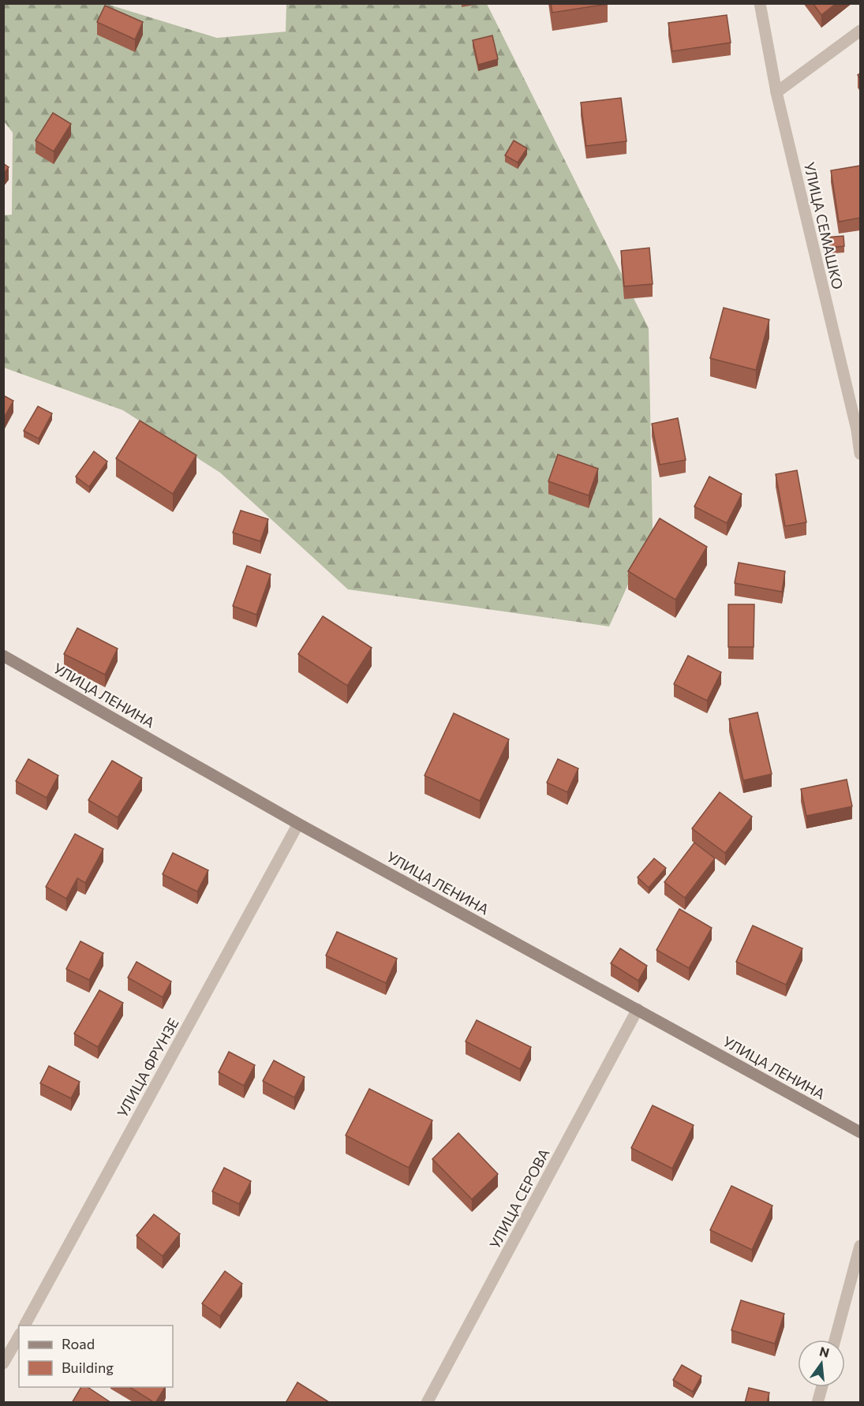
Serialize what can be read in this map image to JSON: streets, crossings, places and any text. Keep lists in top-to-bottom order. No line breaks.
{"streets":{"street":["УЛИЦА СЕМАШКО","УЛИЦА ЛЕНИНА","УЛИЦА ФРУНЗЕ","УЛИЦА СЕРОВА"]},"crossings":[["УЛИЦА ЛЕНИНА","УЛИЦА ФРУНЗЕ"],["УЛИЦА ЛЕНИНА","УЛИЦА СЕРОВА"]],"legend":["Road","Building"],"north":"top"}
